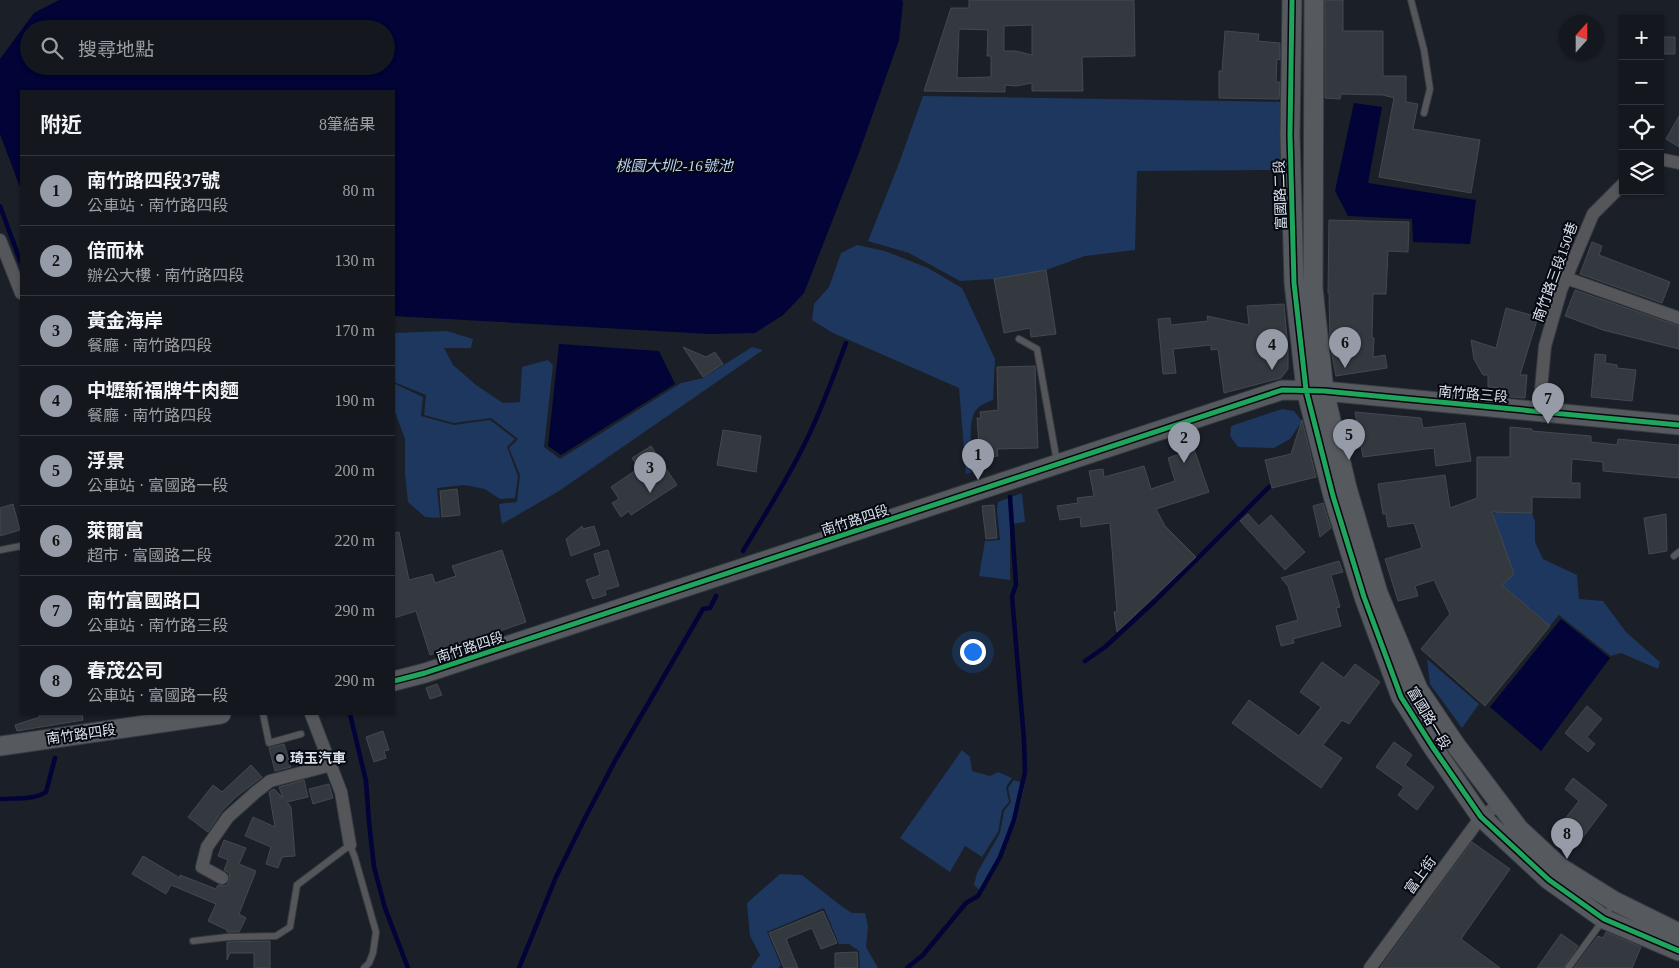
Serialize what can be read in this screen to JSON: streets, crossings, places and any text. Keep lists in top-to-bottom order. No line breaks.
{"streets":{"street":["富國路二段","南竹路三段150巷","南竹路三段","南竹路四段","富國路一段","富上街"]},"crossings":[["富國路二段","南竹路三段"],["富國路二段","南竹路四段"],["富國路二段","富國路一段"],["南竹路三段150巷","南竹路三段"],["南竹路三段","南竹路四段"],["南竹路三段","富國路一段"],["南竹路四段","富國路一段"],["富國路一段","富上街"]],"water":["桃園大圳2-16號池"],"places":["琦玉汽車"],"north":"top","page":{"map_buttons":["+","−"],"search":"搜尋地點","heading":["附近","8筆結果"],"list":[{"mark":"1","name":"南竹路四段37號","note":"公車站 · 南竹路四段","value":"80 m"},{"mark":"2","name":"倍而林","note":"辦公大樓 · 南竹路四段","value":"130 m"},{"mark":"3","name":"黃金海岸","note":"餐廳 · 南竹路四段","value":"170 m"},{"mark":"4","name":"中壢新福牌牛肉麵","note":"餐廳 · 南竹路四段","value":"190 m"},{"mark":"5","name":"浮景","note":"公車站 · 富國路一段","value":"200 m"},{"mark":"6","name":"萊爾富","note":"超市 · 富國路二段","value":"220 m"},{"mark":"7","name":"南竹富國路口","note":"公車站 · 南竹路三段","value":"290 m"},{"mark":"8","name":"春茂公司","note":"公車站 · 富國路一段","value":"290 m"}],"pins":["6","4","7","5","2","1","3","8"]}}
